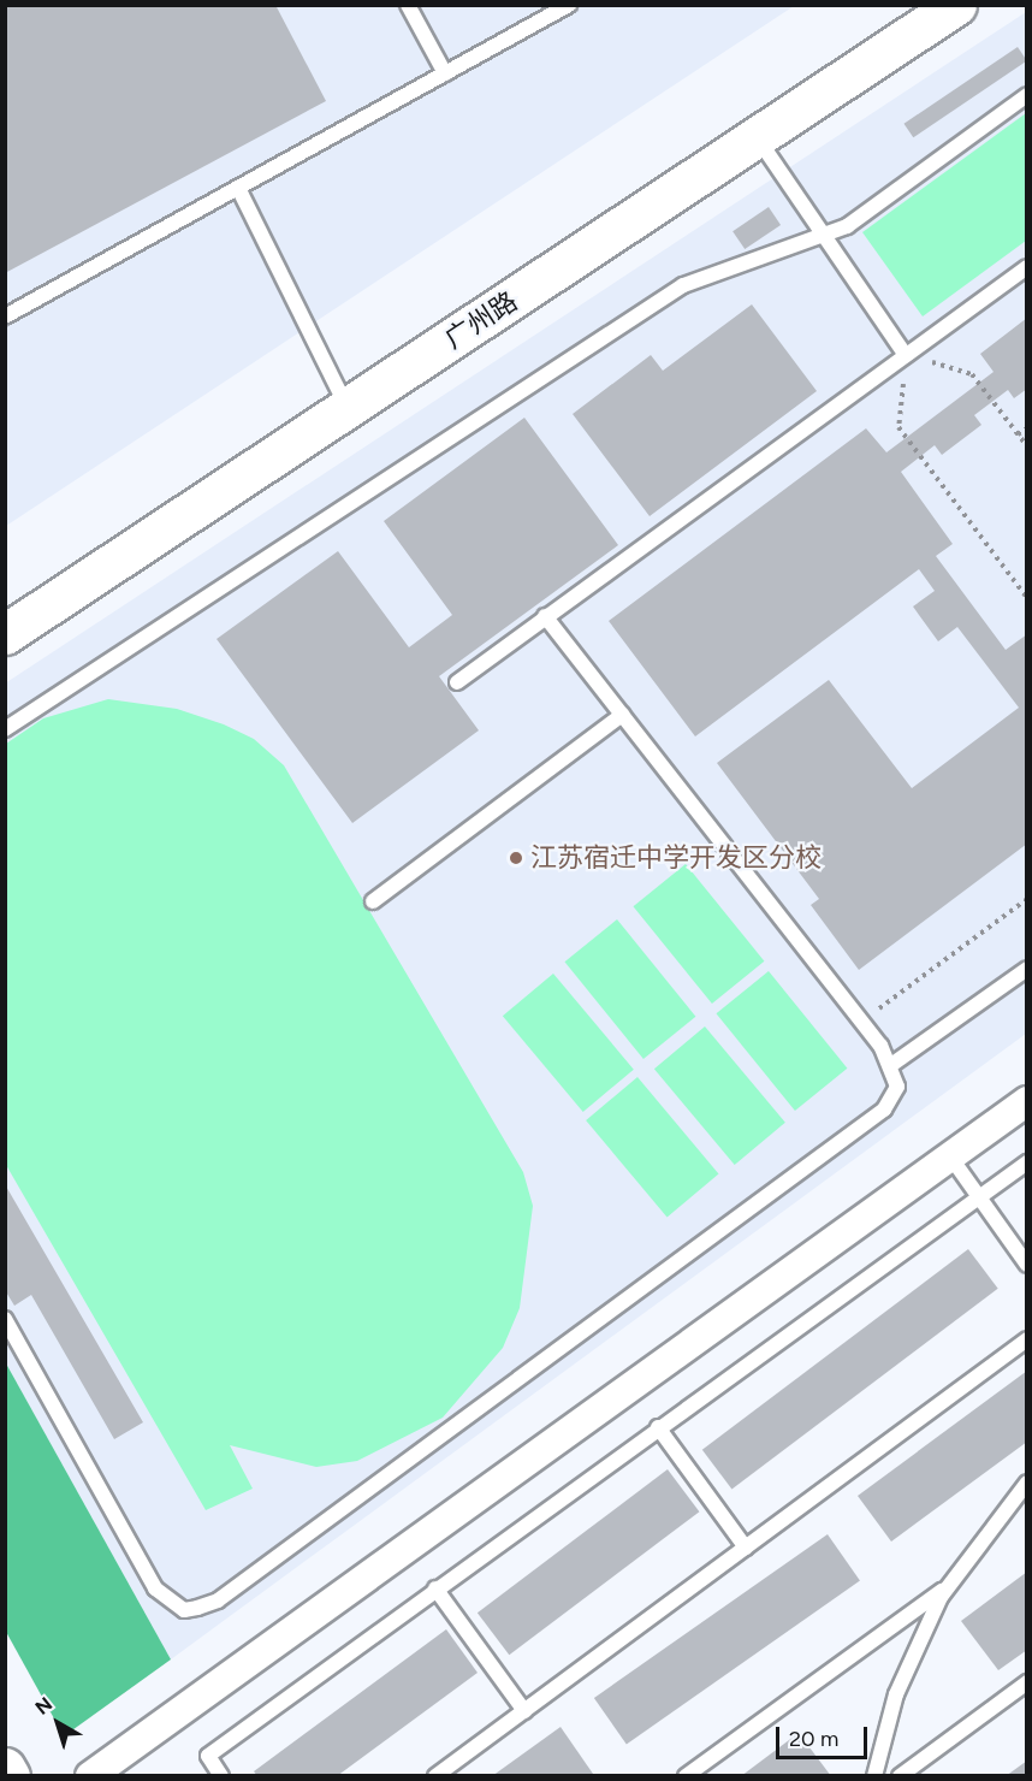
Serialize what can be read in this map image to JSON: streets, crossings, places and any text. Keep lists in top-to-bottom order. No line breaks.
{"streets":{"main road":["广州路"]},"places":["江苏宿迁中学开发区分校"],"scale_bar":"20 m","north":"top left"}
